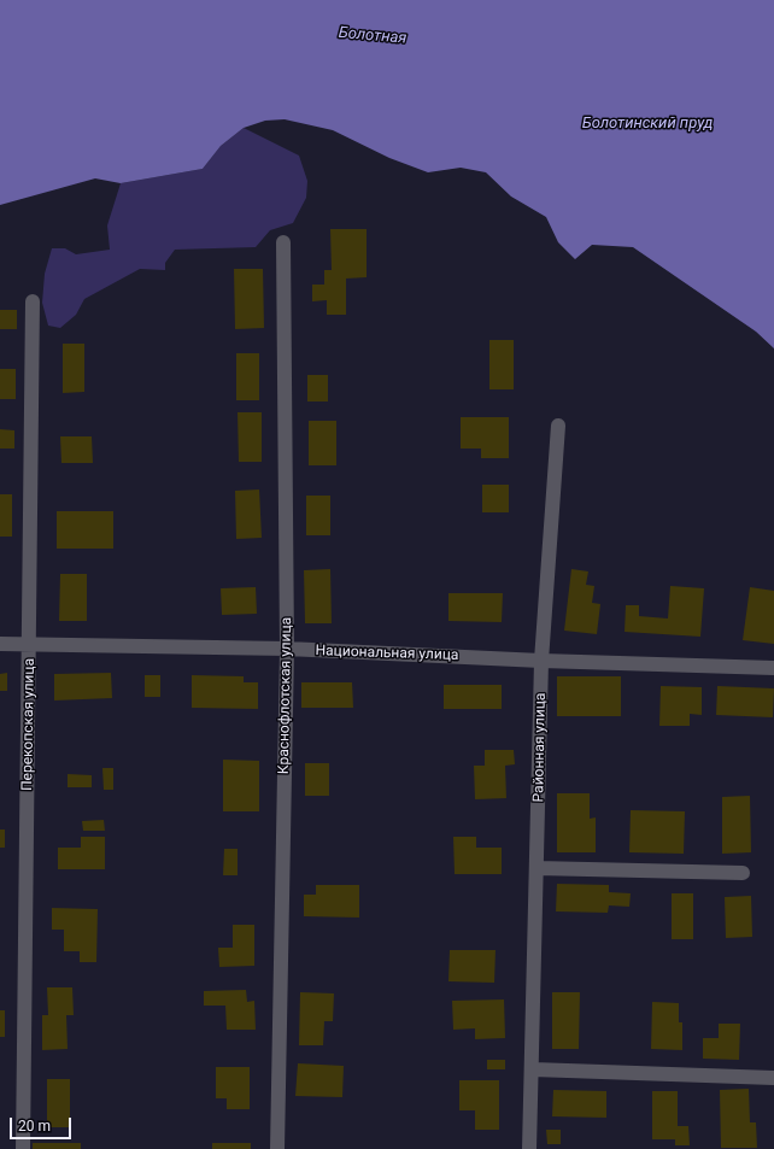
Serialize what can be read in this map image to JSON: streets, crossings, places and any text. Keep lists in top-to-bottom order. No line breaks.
{"streets":{"street":["Национальная улица","Краснофлотская улица","Перекопская улица","Районная улица"]},"crossings":[["Национальная улица","Краснофлотская улица"],["Национальная улица","Перекопская улица"],["Национальная улица","Районная улица"]],"water":["Болотная","Болотинский пруд"],"scale_bar":"20 m"}
